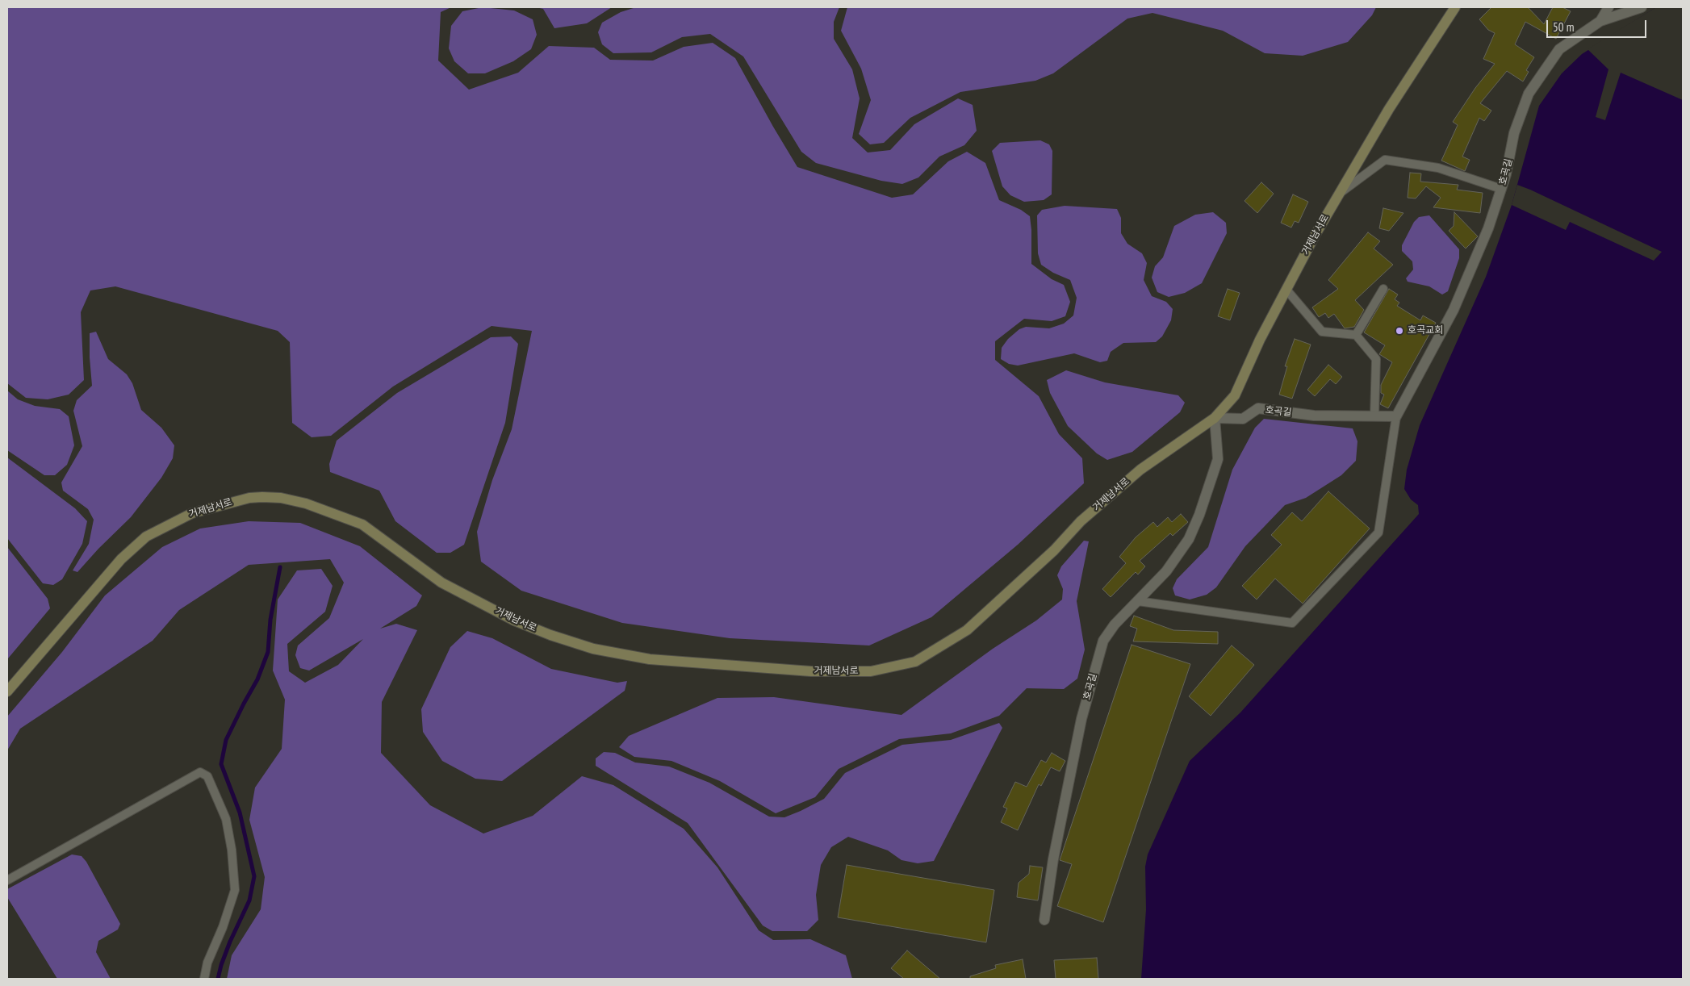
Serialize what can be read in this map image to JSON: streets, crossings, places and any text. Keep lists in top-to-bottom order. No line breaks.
{"streets":{"main road":["거제남서로"],"street":["호곡길"]},"crossings":[["호곡길","거제남서로"]],"places":["호곡교회"],"scale_bar":"50 m"}
